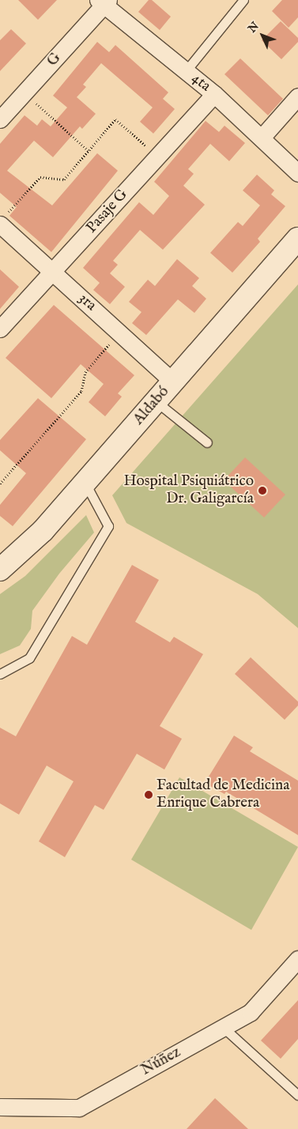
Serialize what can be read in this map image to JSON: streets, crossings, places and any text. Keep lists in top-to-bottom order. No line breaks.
{"streets":{"main road":["Aldabó"],"street":["G","4ta","Pasaje G","3ra","Núñez"]},"crossings":[["G","4ta"],["4ta","Pasaje G"],["Pasaje G","3ra"],["3ra","Aldabó"]],"places":["Hospital Psiquiátrico Dr. Galigarcía","Facultad de Medicina Enrique Cabrera"],"north":"top left"}
